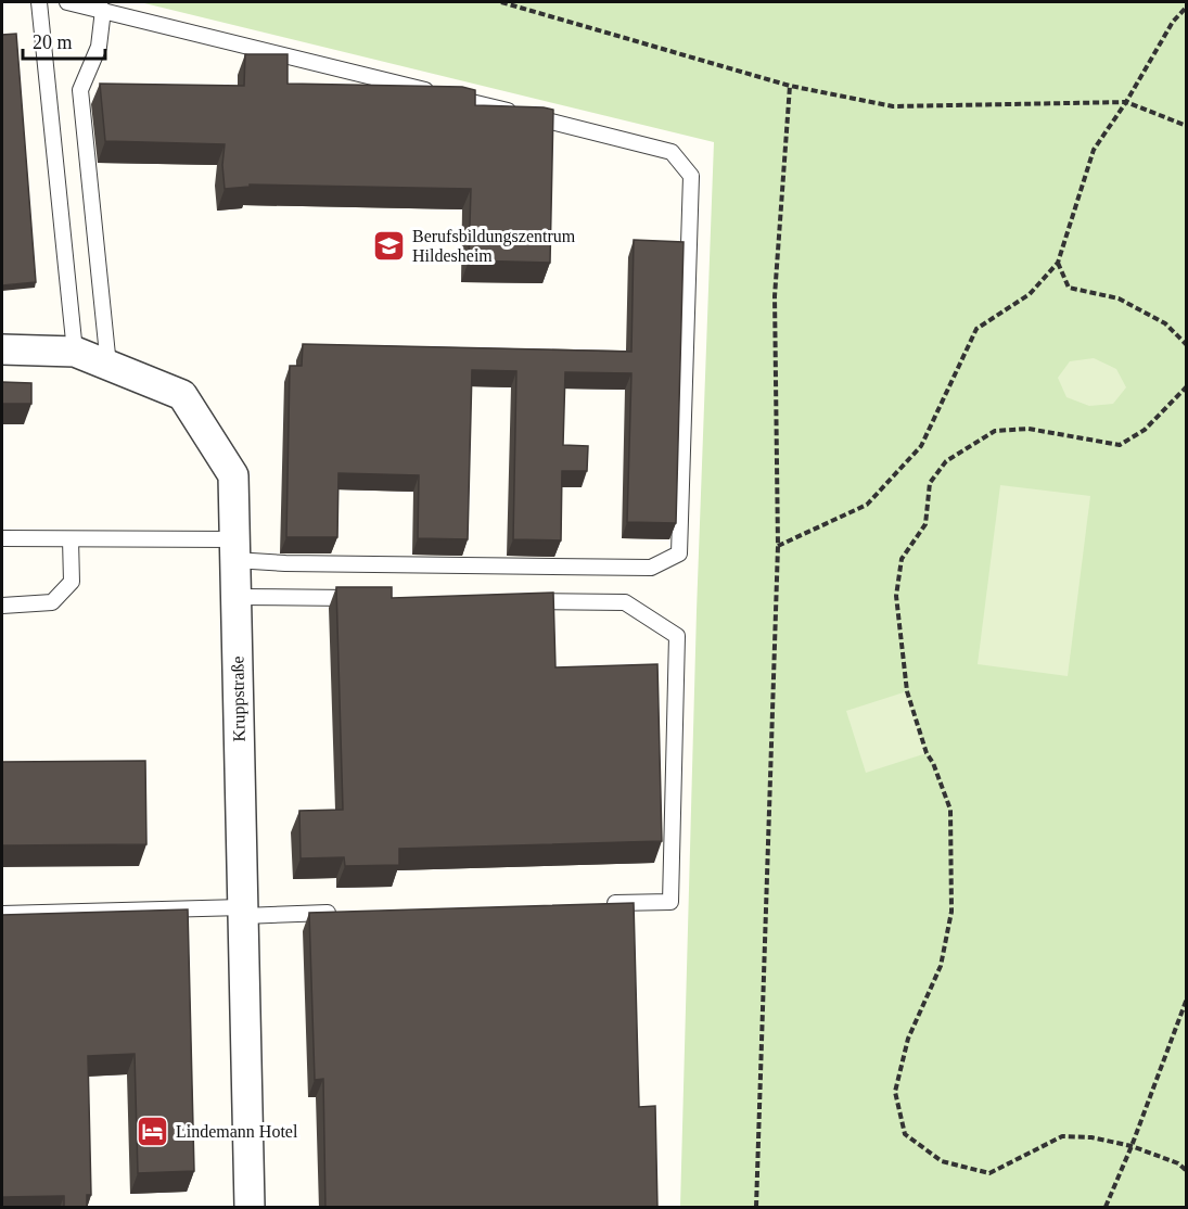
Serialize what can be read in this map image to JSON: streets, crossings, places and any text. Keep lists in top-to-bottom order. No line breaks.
{"streets":{"street":["Kruppstraße"]},"places":{"school or university":["Berufsbildungszentrum Hildesheim"],"hotel":["Lindemann Hotel"]},"scale_bar":"20 m"}
